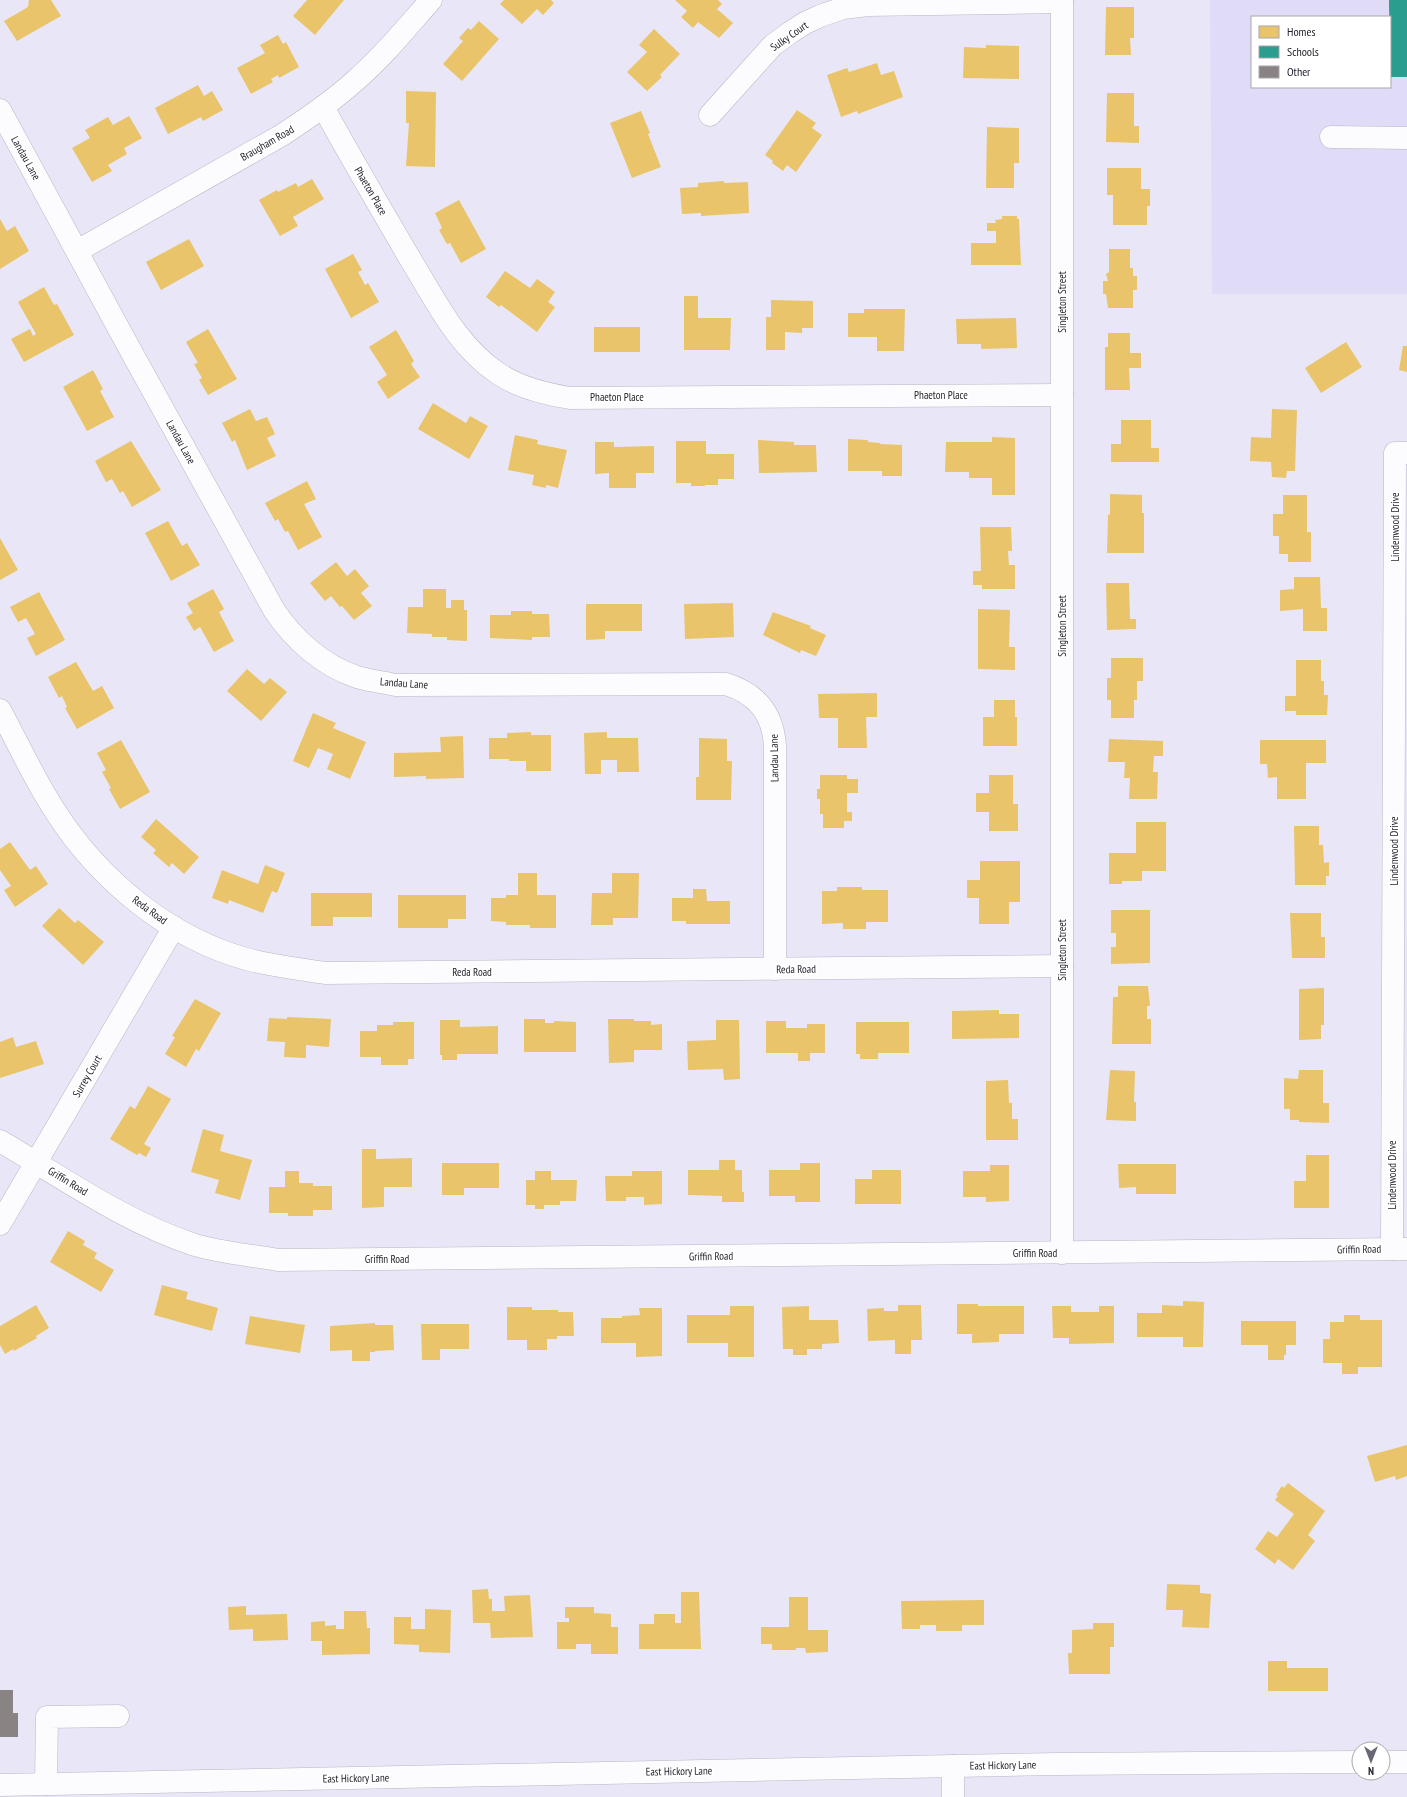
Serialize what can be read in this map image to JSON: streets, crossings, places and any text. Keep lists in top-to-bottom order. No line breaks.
{"streets":{"street":["Sulky Court","Braugham Road","Landau Lane","Phaeton Place","Singleton Street","Lindenwood Drive","Reda Road","Surrey Court","Griffin Road","East Hickory Lane"]},"crossings":[["Sulky Court","Singleton Street"],["Braugham Road","Landau Lane"],["Braugham Road","Phaeton Place"],["Landau Lane","Reda Road"],["Phaeton Place","Singleton Street"],["Singleton Street","Reda Road"],["Singleton Street","Griffin Road"],["Lindenwood Drive","Griffin Road"],["Reda Road","Surrey Court"],["Surrey Court","Griffin Road"]],"legend":["Homes","Schools","Other"],"north":"bottom"}
